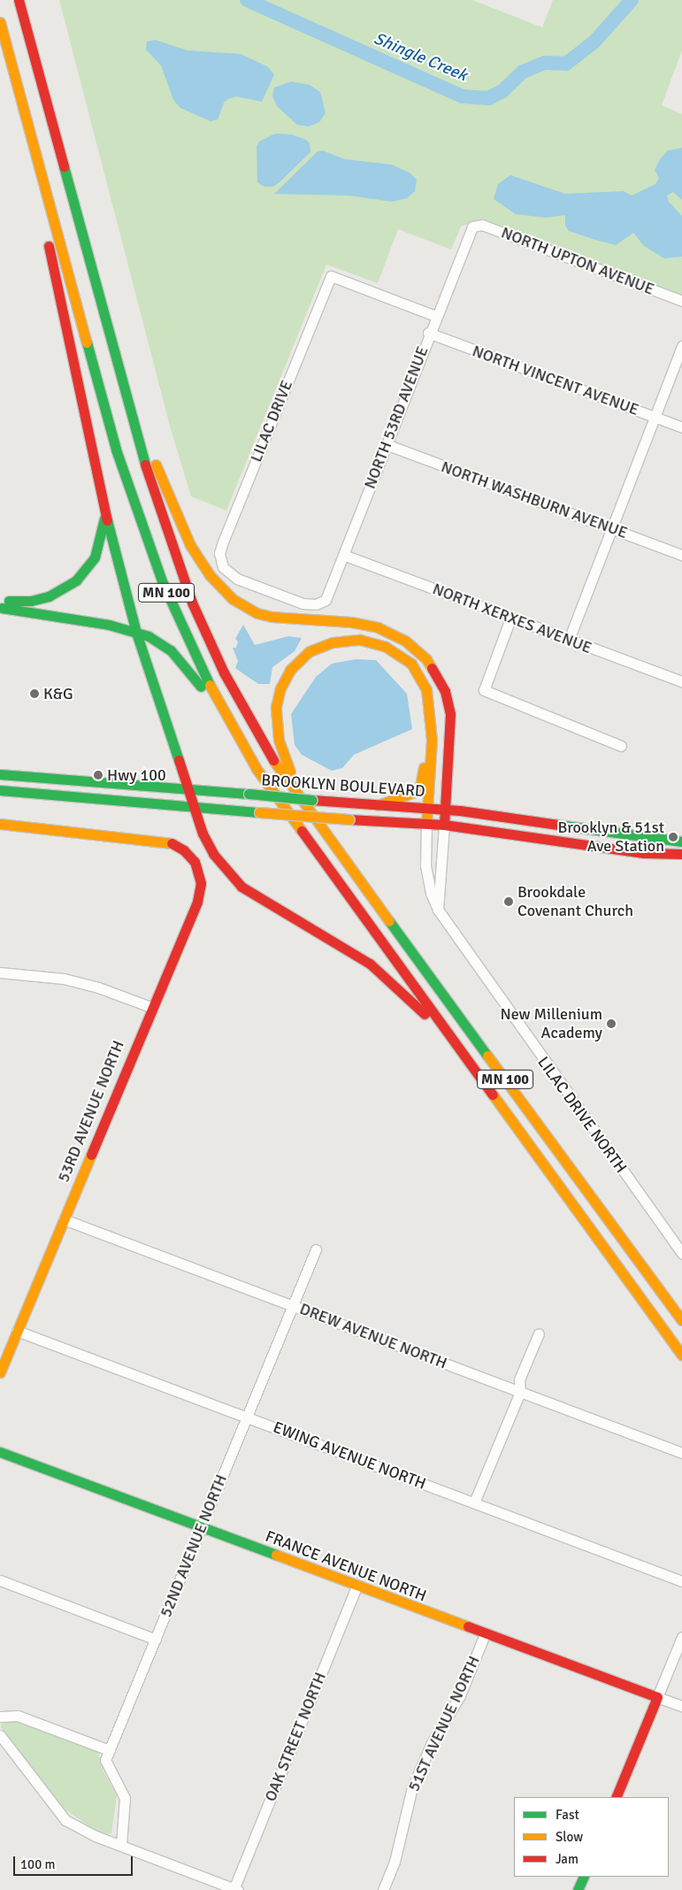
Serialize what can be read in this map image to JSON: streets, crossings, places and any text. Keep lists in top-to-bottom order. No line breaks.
{"streets":{"main road":["MN 100","BROOKLYN BOULEVARD","53RD AVENUE NORTH","FRANCE AVENUE NORTH"],"street":["NORTH UPTON AVENUE","NORTH VINCENT AVENUE","NORTH 53RD AVENUE","LILAC DRIVE","NORTH WASHBURN AVENUE","NORTH XERXES AVENUE","LILAC DRIVE NORTH","DREW AVENUE NORTH","EWING AVENUE NORTH","52ND AVENUE NORTH","51ST AVENUE NORTH","OAK STREET NORTH"]},"crossings":[["NORTH UPTON AVENUE","NORTH 53RD AVENUE"],["NORTH VINCENT AVENUE","NORTH 53RD AVENUE"],["NORTH 53RD AVENUE","LILAC DRIVE"],["NORTH 53RD AVENUE","NORTH WASHBURN AVENUE"],["NORTH 53RD AVENUE","NORTH XERXES AVENUE"],["BROOKLYN BOULEVARD","LILAC DRIVE NORTH"],["53RD AVENUE NORTH","DREW AVENUE NORTH"],["53RD AVENUE NORTH","EWING AVENUE NORTH"],["DREW AVENUE NORTH","52ND AVENUE NORTH"],["EWING AVENUE NORTH","52ND AVENUE NORTH"],["52ND AVENUE NORTH","FRANCE AVENUE NORTH"],["FRANCE AVENUE NORTH","51ST AVENUE NORTH"],["FRANCE AVENUE NORTH","OAK STREET NORTH"]],"water":["Shingle Creek"],"places":["K&G","Hwy 100","Brooklyn & 51st Ave Station","Brookdale Covenant Church","New Millenium Academy"],"legend":["Fast","Slow","Jam"],"scale_bar":"100 m"}
